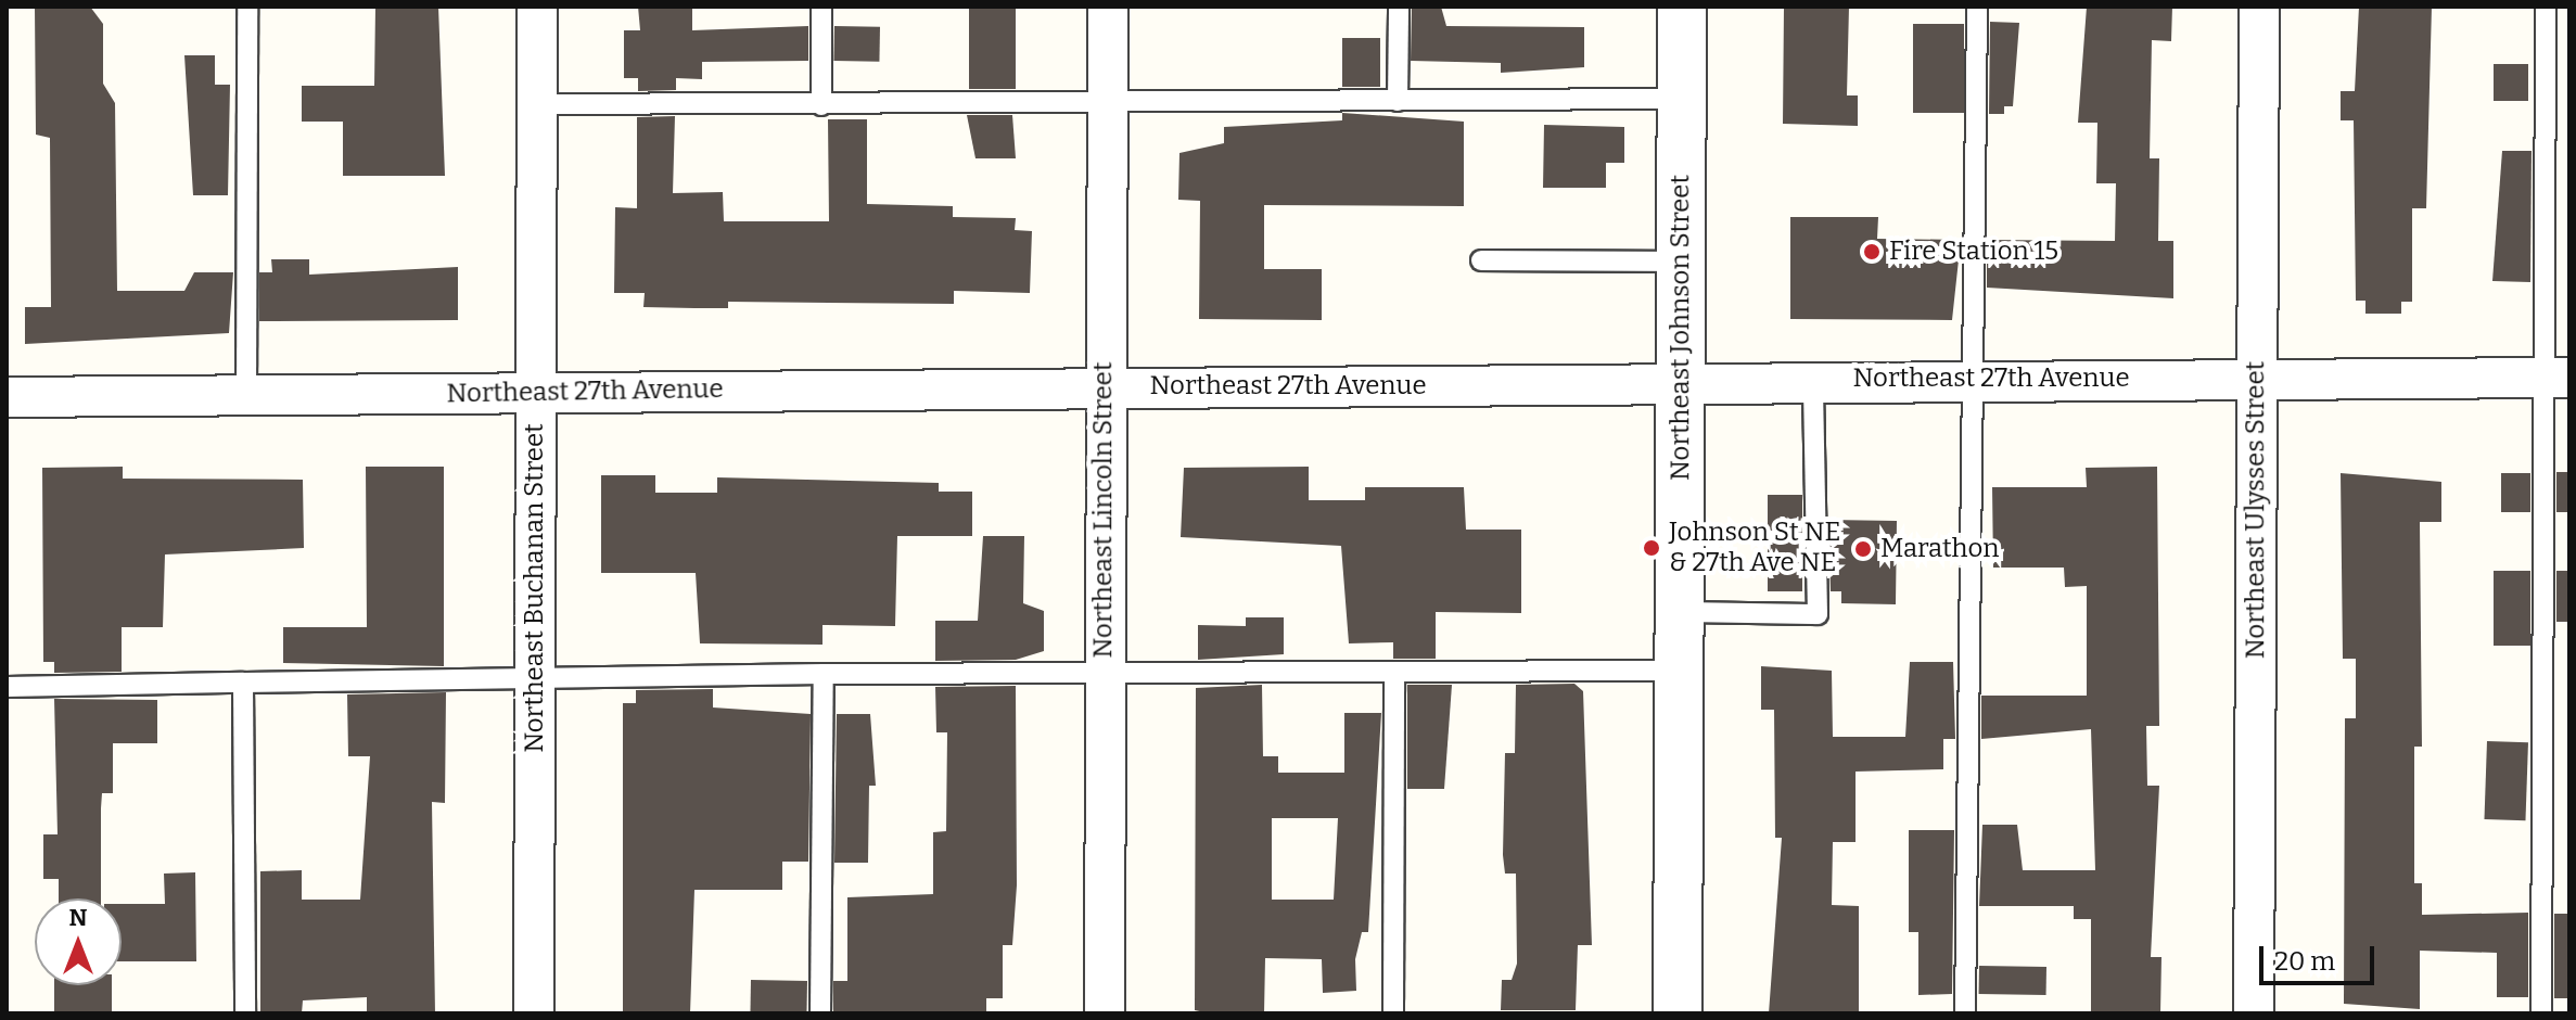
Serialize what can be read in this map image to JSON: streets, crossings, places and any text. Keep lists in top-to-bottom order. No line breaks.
{"streets":{"street":["Northeast Johnson Street","Northeast 27th Avenue","Northeast Lincoln Street","Northeast Ulysses Street","Northeast Buchanan Street"]},"crossings":[["Northeast Johnson Street","Northeast 27th Avenue"],["Northeast 27th Avenue","Northeast Lincoln Street"],["Northeast 27th Avenue","Northeast Ulysses Street"],["Northeast 27th Avenue","Northeast Buchanan Street"]],"places":["Fire Station 15","Johnson St NE & 27th Ave NE","Marathon"],"scale_bar":"20 m","north":"top"}
